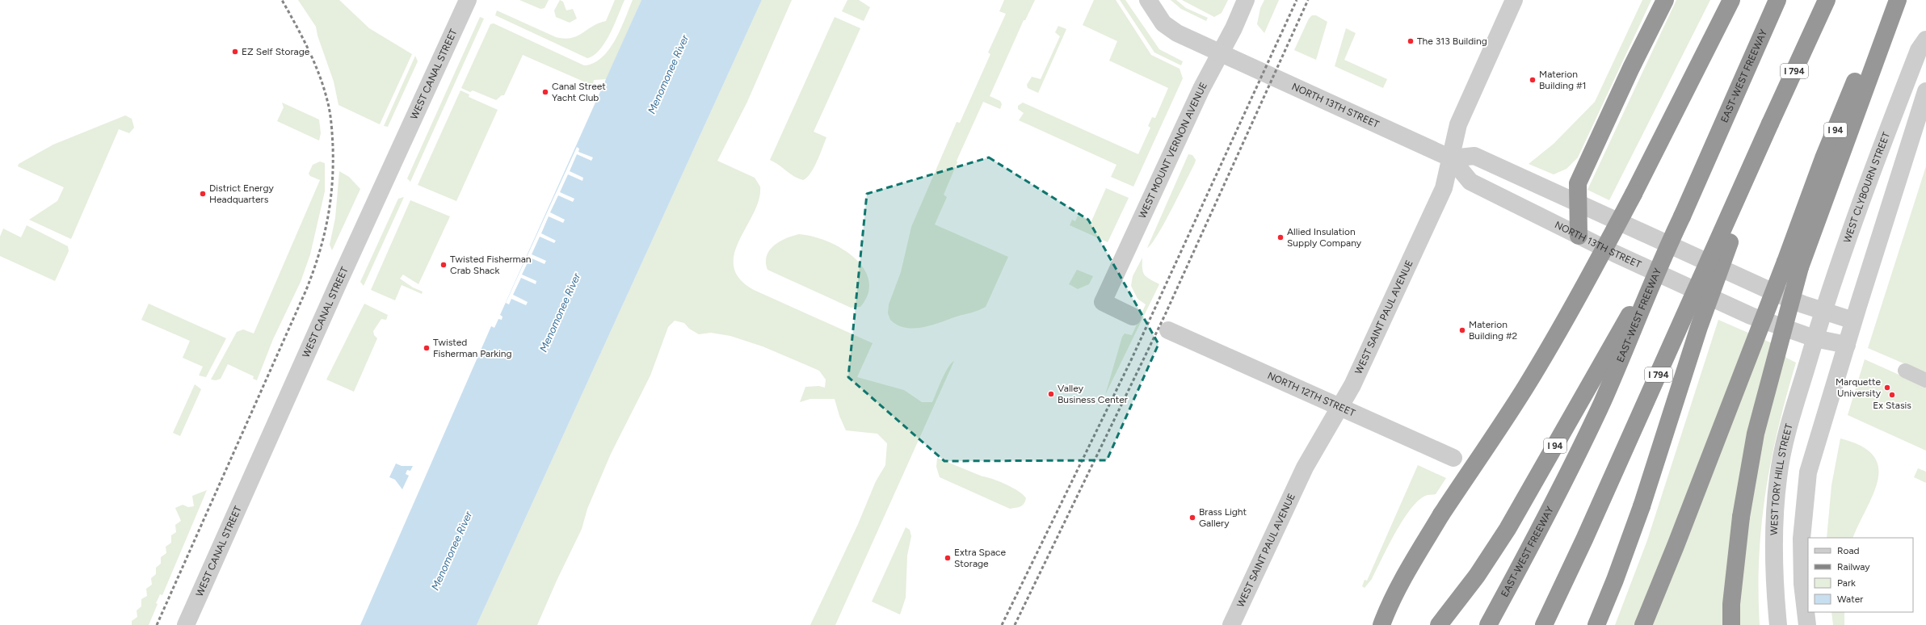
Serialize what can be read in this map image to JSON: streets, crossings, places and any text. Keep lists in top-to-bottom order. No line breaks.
{"streets":{"highway":["I 794","EAST-WEST FREEWAY","I 94"],"street":["WEST CANAL STREET","NORTH 13TH STREET","WEST MOUNT VERNON AVENUE","WEST CLYBOURN STREET","WEST SAINT PAUL AVENUE","NORTH 12TH STREET","WEST TORY HILL STREET"]},"crossings":[["EAST-WEST FREEWAY","I 94"],["NORTH 13TH STREET","WEST MOUNT VERNON AVENUE"],["NORTH 13TH STREET","WEST CLYBOURN STREET"],["NORTH 13TH STREET","WEST SAINT PAUL AVENUE"],["NORTH 13TH STREET","WEST TORY HILL STREET"],["WEST CLYBOURN STREET","WEST TORY HILL STREET"],["WEST SAINT PAUL AVENUE","NORTH 12TH STREET"]],"water":["Menomonee River"],"places":["The 313 Building","EZ Self Storage","Materion Building #1","Canal Street Yacht Club","District Energy Headquarters","Allied Insulation Supply Company","Twisted Fisherman Crab Shack","Materion Building #2","Twisted Fisherman Parking","Marquette University","Valley Business Center","Ex Stasis","Brass Light Gallery","Extra Space Storage"],"legend":["Road","Railway","Park","Water"]}
